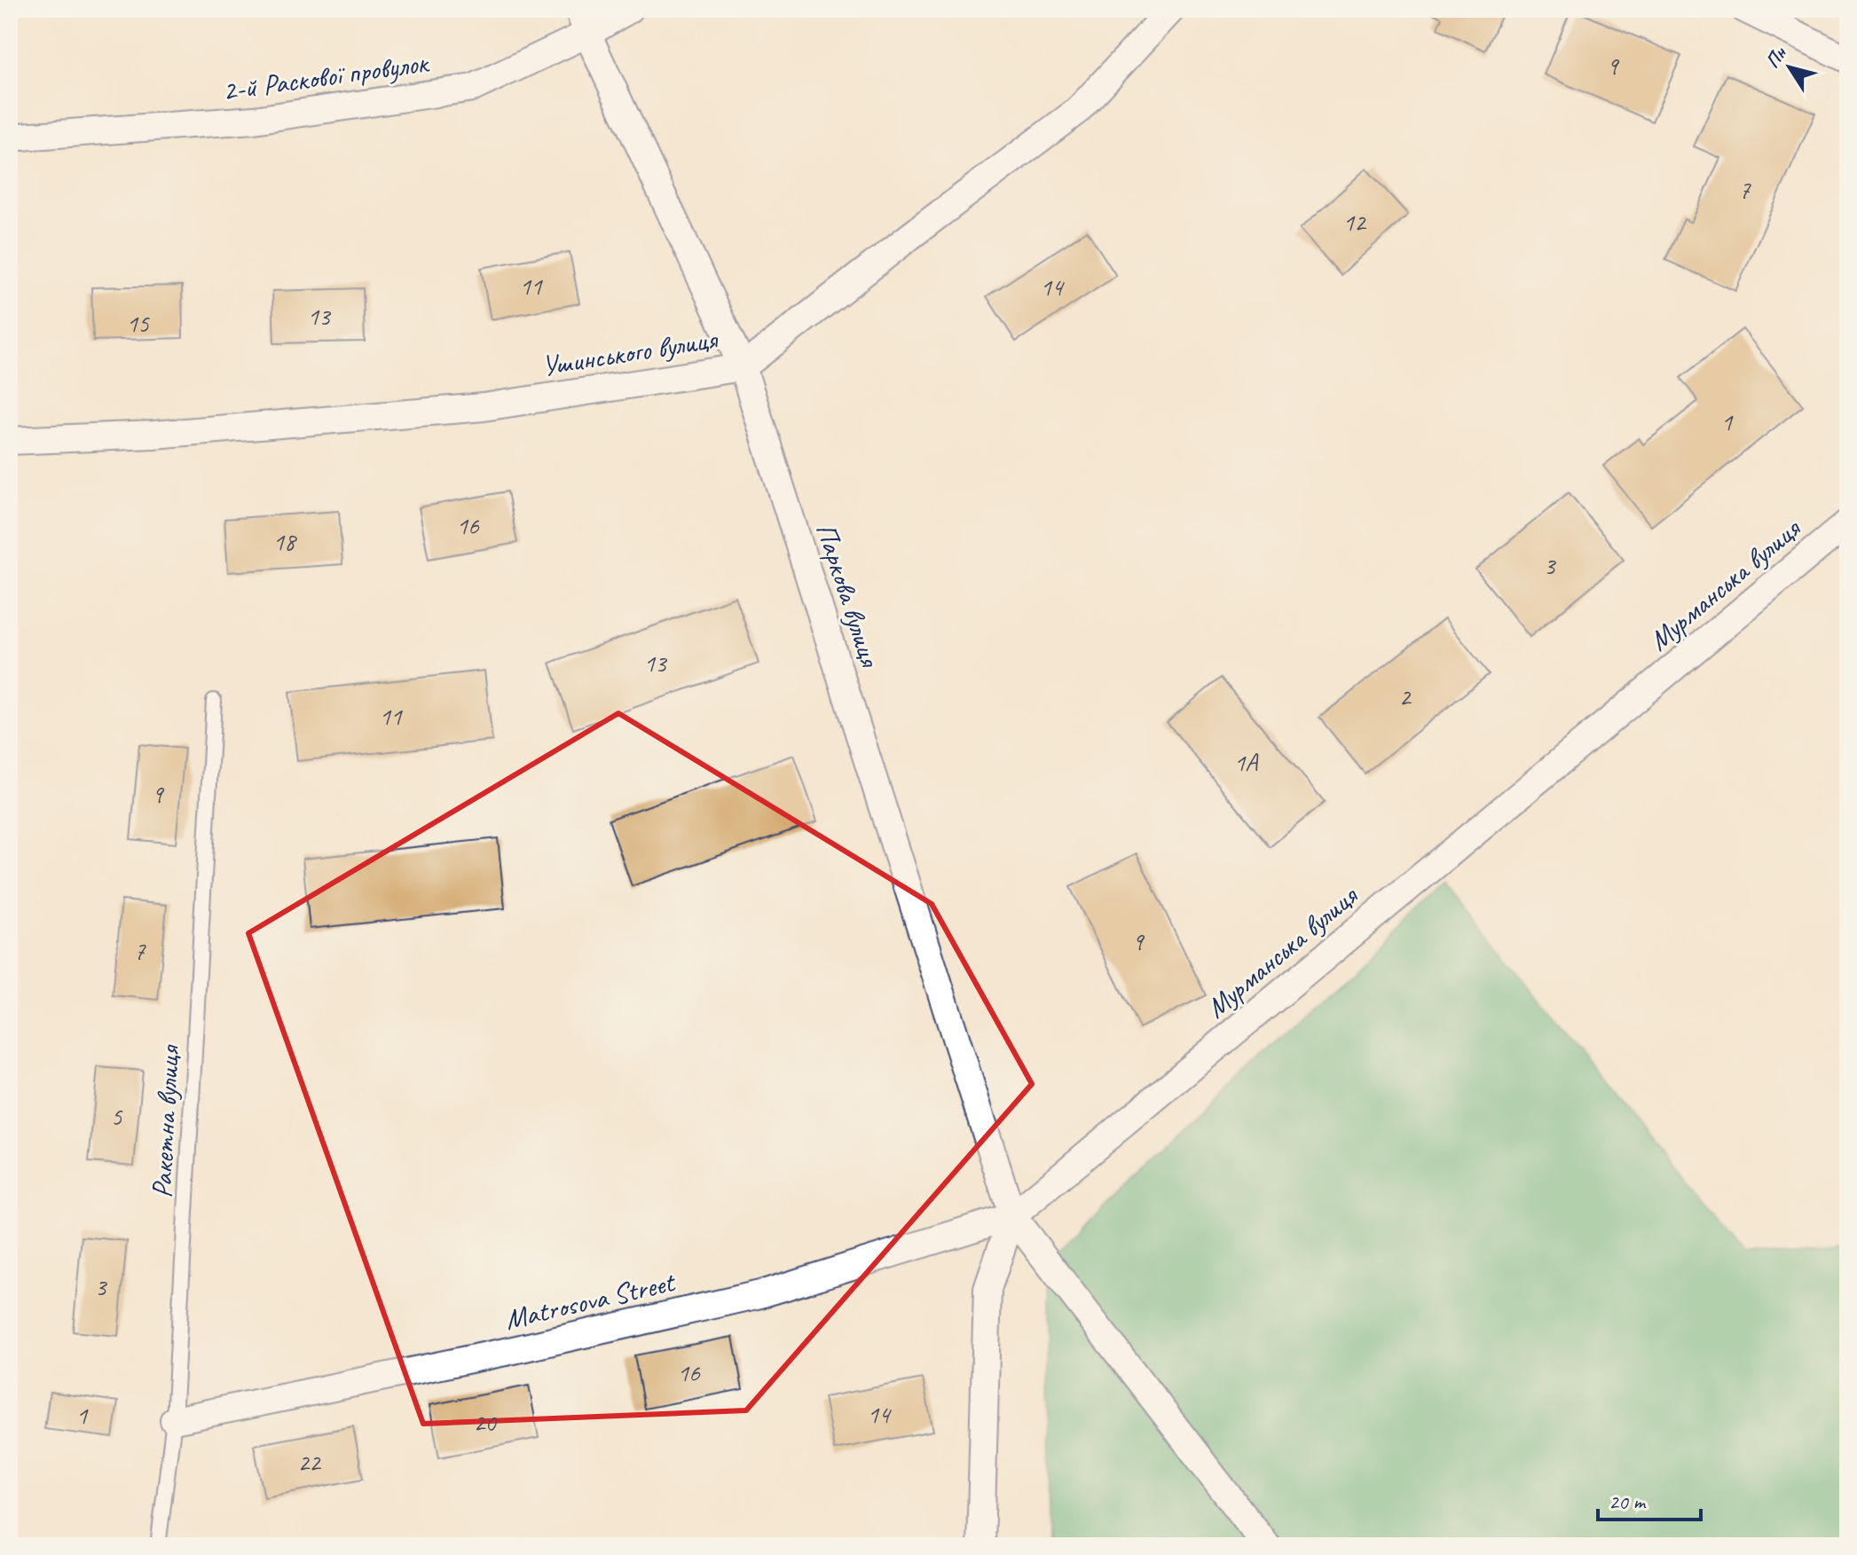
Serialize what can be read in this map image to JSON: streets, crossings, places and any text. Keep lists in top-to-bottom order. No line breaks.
{"streets":{"street":["2-й Раскової провулок","Ушинського вулиця","Мурманська вулиця","Паркова вулиця","Matrosova Street"],"lane":["Ракетна вулиця"]},"crossings":[["2-й Раскової провулок","Паркова вулиця"],["Ушинського вулиця","Паркова вулиця"],["Мурманська вулиця","Паркова вулиця"],["Мурманська вулиця","Matrosova Street"],["Паркова вулиця","Matrosova Street"],["Ракетна вулиця","Matrosova Street"]],"house_numbers":["9","7","12","11","14","13","15","1","16","18","3","13","2","11","1А","9","9","7","5","3","16","14","1","20","22"],"scale_bar":"20 m","north":"top left"}
